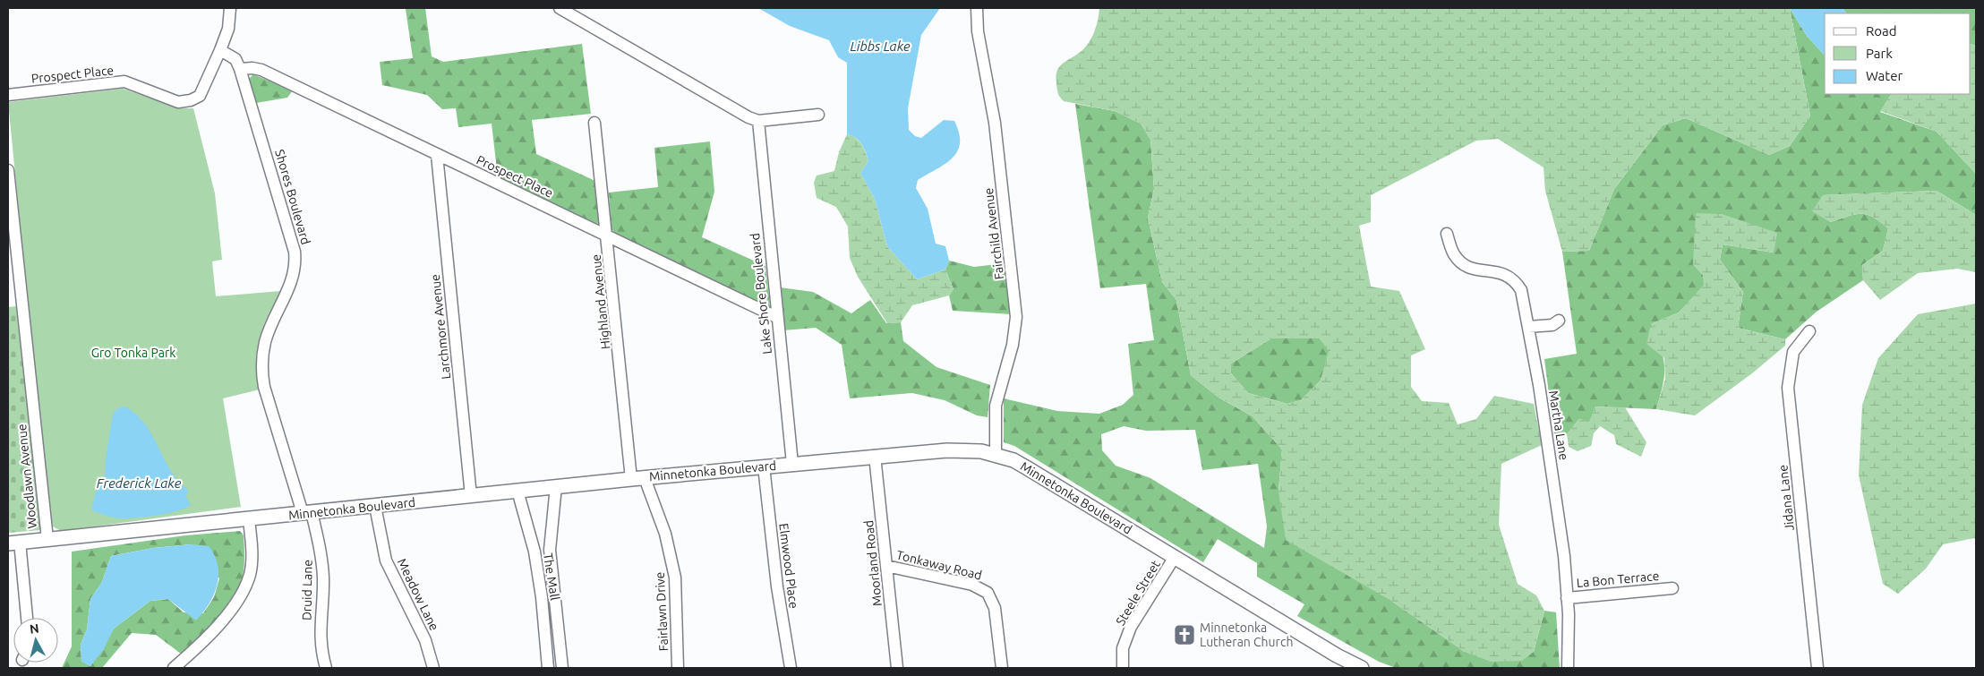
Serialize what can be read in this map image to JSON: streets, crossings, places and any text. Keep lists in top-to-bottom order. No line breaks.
{"streets":{"main road":["Minnetonka Boulevard"],"street":["Prospect Place","Shores Boulevard","Fairchild Avenue","Lake Shore Boulevard","Highland Avenue","Larchmore Avenue","Martha Lane","Woodlawn Avenue","Jidana Lane","Moorland Road","Tonkaway Road","Elmwood Place","The Mall","La Bon Terrace","Druid Lane","Steele Street","Meadow Lane","Fairlawn Drive"]},"crossings":[["Prospect Place","Shores Boulevard"],["Prospect Place","Lake Shore Boulevard"],["Prospect Place","Highland Avenue"],["Prospect Place","Larchmore Avenue"],["Shores Boulevard","Minnetonka Boulevard"],["Shores Boulevard","Druid Lane"],["Fairchild Avenue","Minnetonka Boulevard"],["Lake Shore Boulevard","Minnetonka Boulevard"],["Highland Avenue","Minnetonka Boulevard"],["Highland Avenue","Fairlawn Drive"],["Larchmore Avenue","Minnetonka Boulevard"],["Martha Lane","La Bon Terrace"],["Minnetonka Boulevard","Woodlawn Avenue"],["Minnetonka Boulevard","Moorland Road"],["Minnetonka Boulevard","Elmwood Place"],["Minnetonka Boulevard","The Mall"],["Minnetonka Boulevard","Druid Lane"],["Minnetonka Boulevard","Steele Street"],["Minnetonka Boulevard","Meadow Lane"],["Minnetonka Boulevard","Fairlawn Drive"],["Moorland Road","Tonkaway Road"]],"water":["Libbs Lake","Frederick Lake"],"parks":["Gro Tonka Park"],"places":{"church":["Minnetonka Lutheran Church"]},"legend":["Road","Park","Water"],"north":"top"}
